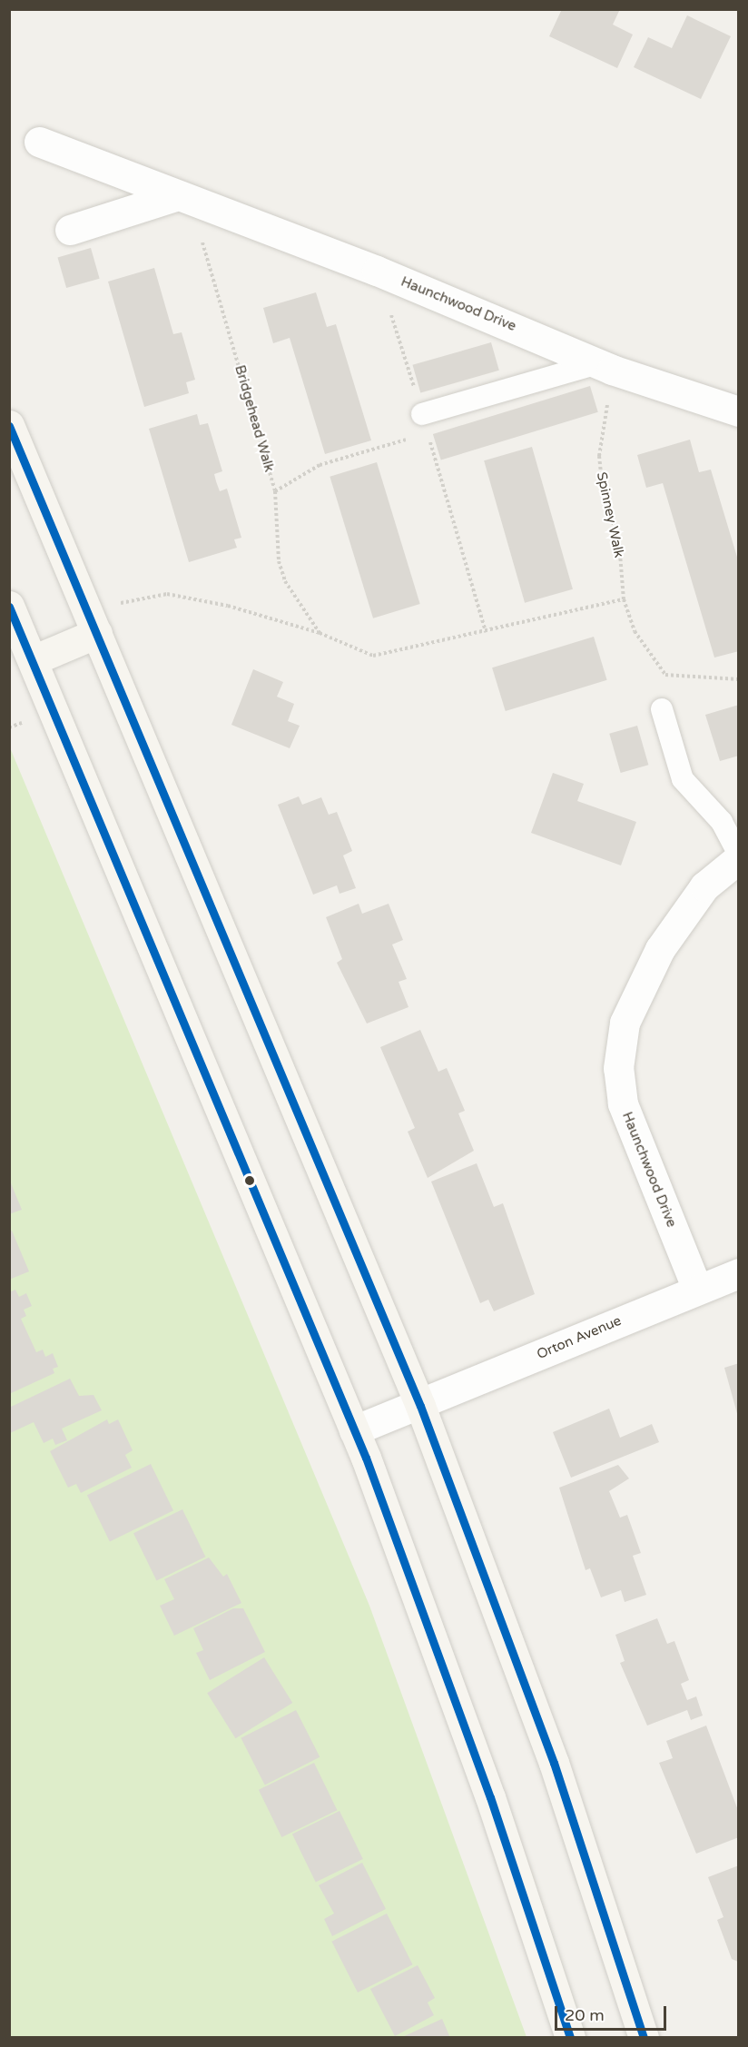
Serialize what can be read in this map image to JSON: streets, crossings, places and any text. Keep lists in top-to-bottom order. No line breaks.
{"streets":{"street":["Haunchwood Drive","Orton Avenue"],"path":["Bridgehead Walk","Spinney Walk"]},"crossings":[["Haunchwood Drive","Bridgehead Walk"],["Haunchwood Drive","Spinney Walk"],["Haunchwood Drive","Orton Avenue"]],"scale_bar":"20 m"}
